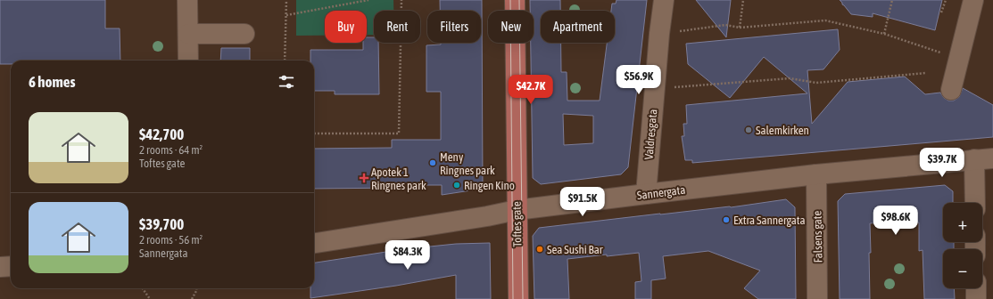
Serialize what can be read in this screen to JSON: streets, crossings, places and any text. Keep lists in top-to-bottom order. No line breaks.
{"streets":{"main road":["Toftes gate"],"street":["Valdresgata","Sannergata","Falsens gate"]},"crossings":[["Valdresgata","Sannergata"],["Sannergata","Toftes gate"],["Sannergata","Falsens gate"]],"places":{"other":["Salemkirken","Meny Ringnes park","Ringen Kino","Extra Sannergata","Sea Sushi Bar"],"health":["Apotek 1 Ringnes park"]},"page":{"chip":["Buy","Rent","Filters","New","Apartment"],"heading":"6 homes","price":["$56.9K","$42.7K","$39.7K","$91.5K","$98.6K","$84.3K"],"list":[{"name":"$42,700","note":"2 rooms · 64 m² · Toftes gate"},{"name":"$39,700","note":"2 rooms · 56 m² · Sannergata"}],"map_buttons":["+","−"]}}
